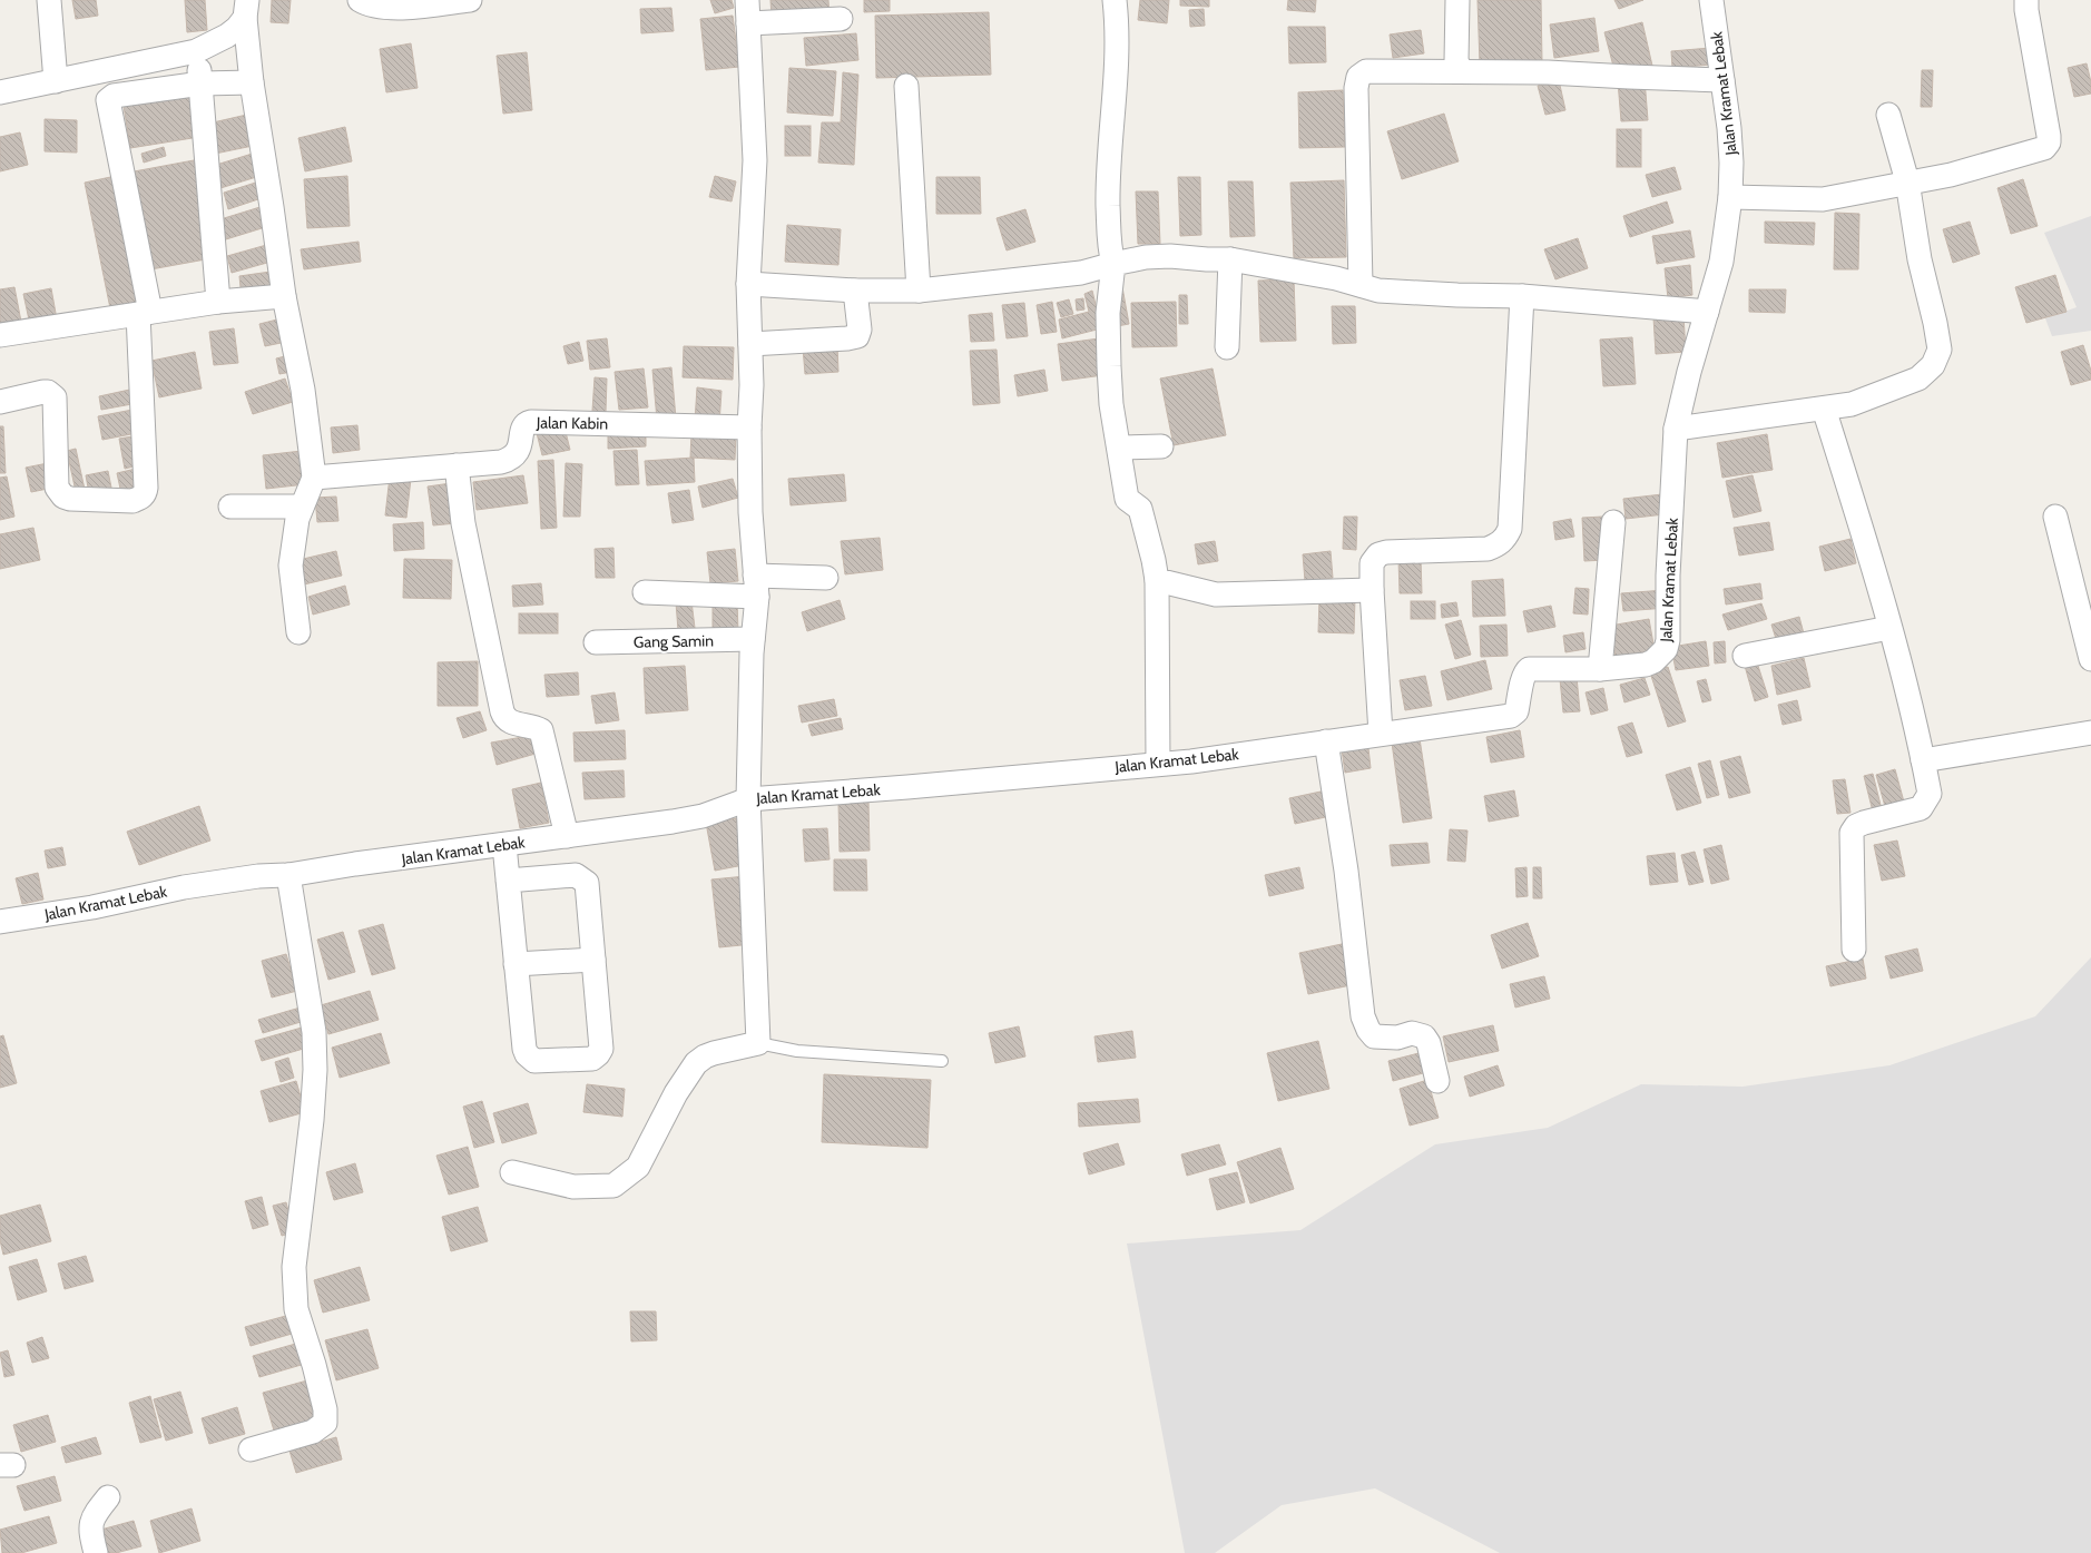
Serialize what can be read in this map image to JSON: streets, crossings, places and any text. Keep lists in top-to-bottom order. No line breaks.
{"streets":{"street":["Jalan Kramat Lebak","Jalan Kabin","Gang Samin"]}}
